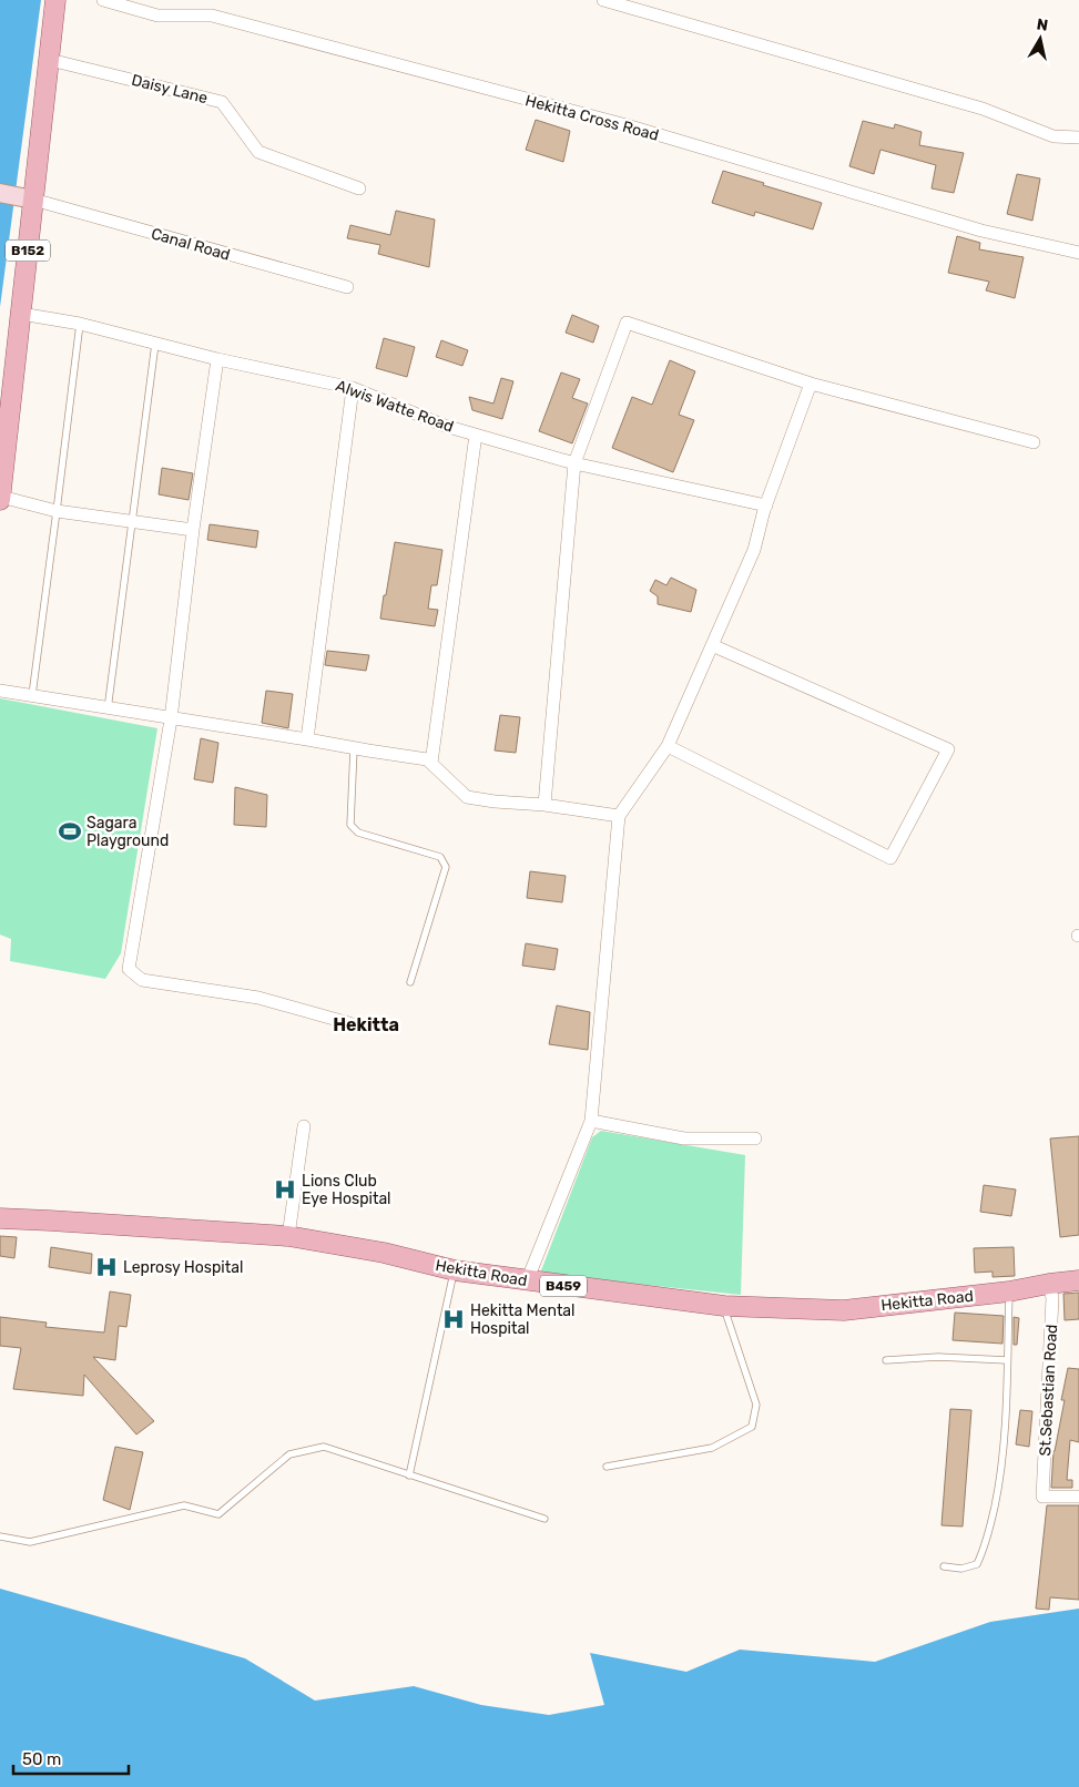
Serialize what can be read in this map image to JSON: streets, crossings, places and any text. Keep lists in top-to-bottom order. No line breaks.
{"streets":{"main road":["B152","Hekitta Road","B459"],"street":["Daisy Lane","Hekitta Cross Road","Canal Road","Alwis Watte Road","St.Sebastian Road"]},"crossings":[["Daisy Lane","B152"],["Canal Road","B152"],["B152","Alwis Watte Road"],["Hekitta Road","St.Sebastian Road"]],"districts":["Hekitta"],"places":{"sports":["Sagara Playground"],"hospital":["Lions Club Eye Hospital","Leprosy Hospital","Hekitta Mental Hospital"]},"scale_bar":"50 m","north":"top"}
